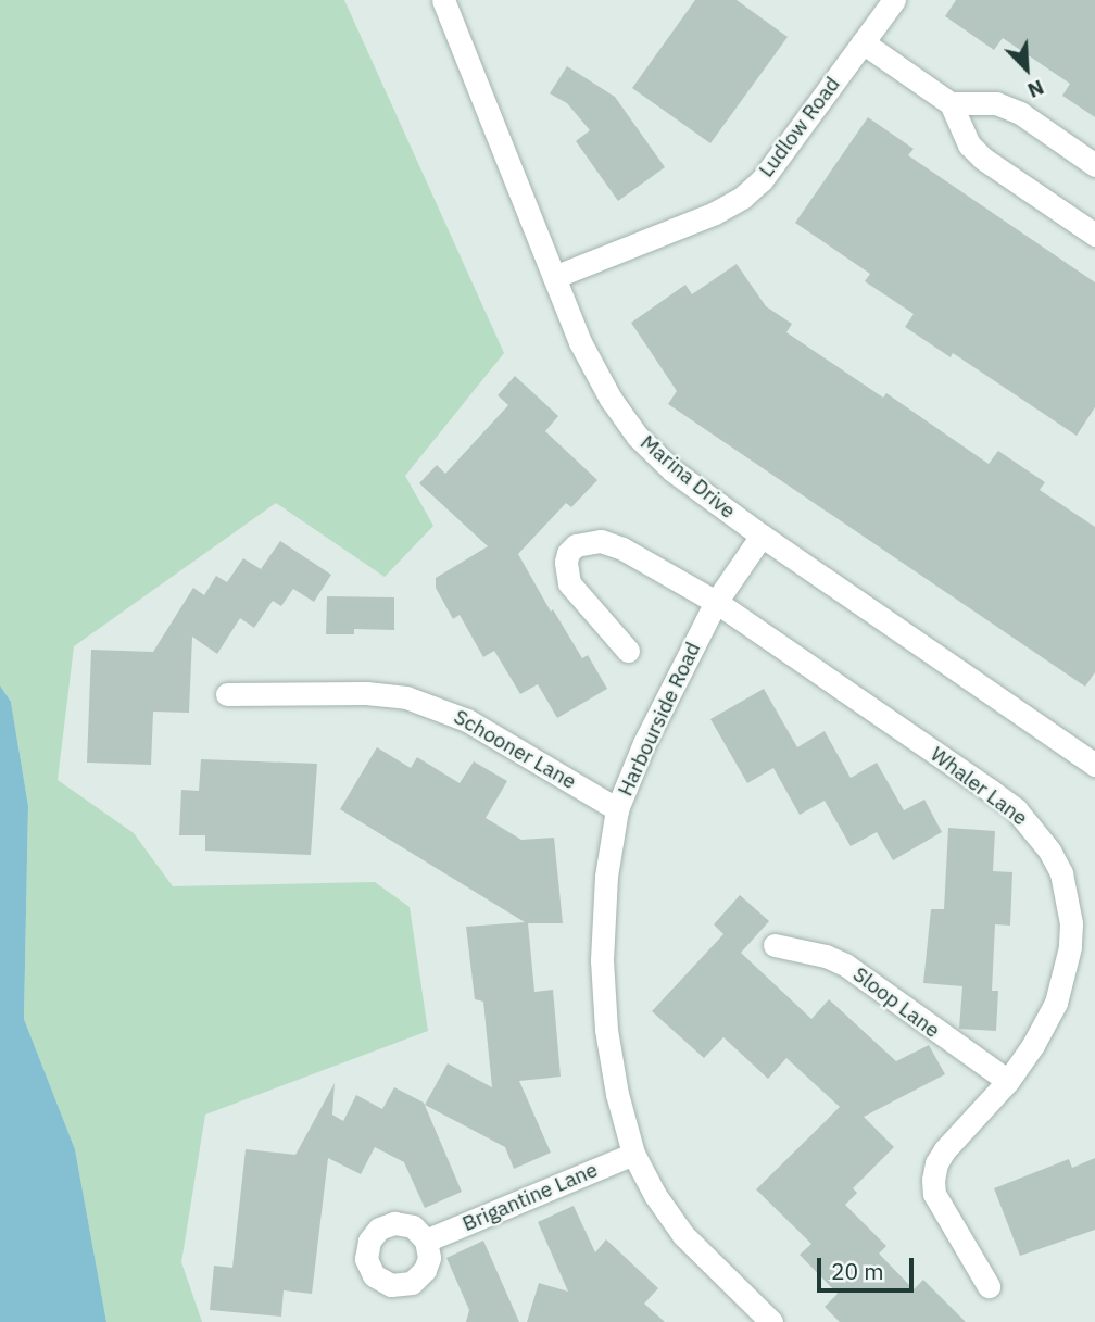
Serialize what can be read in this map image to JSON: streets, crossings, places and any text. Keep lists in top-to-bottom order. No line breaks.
{"streets":{"street":["Ludlow Road","Marina Drive","Harbourside Road","Schooner Lane","Whaler Lane","Sloop Lane","Brigantine Lane"]},"crossings":[["Ludlow Road","Marina Drive"],["Marina Drive","Harbourside Road"],["Harbourside Road","Schooner Lane"],["Harbourside Road","Whaler Lane"],["Harbourside Road","Brigantine Lane"],["Whaler Lane","Sloop Lane"]],"scale_bar":"20 m","north":"bottom right"}
